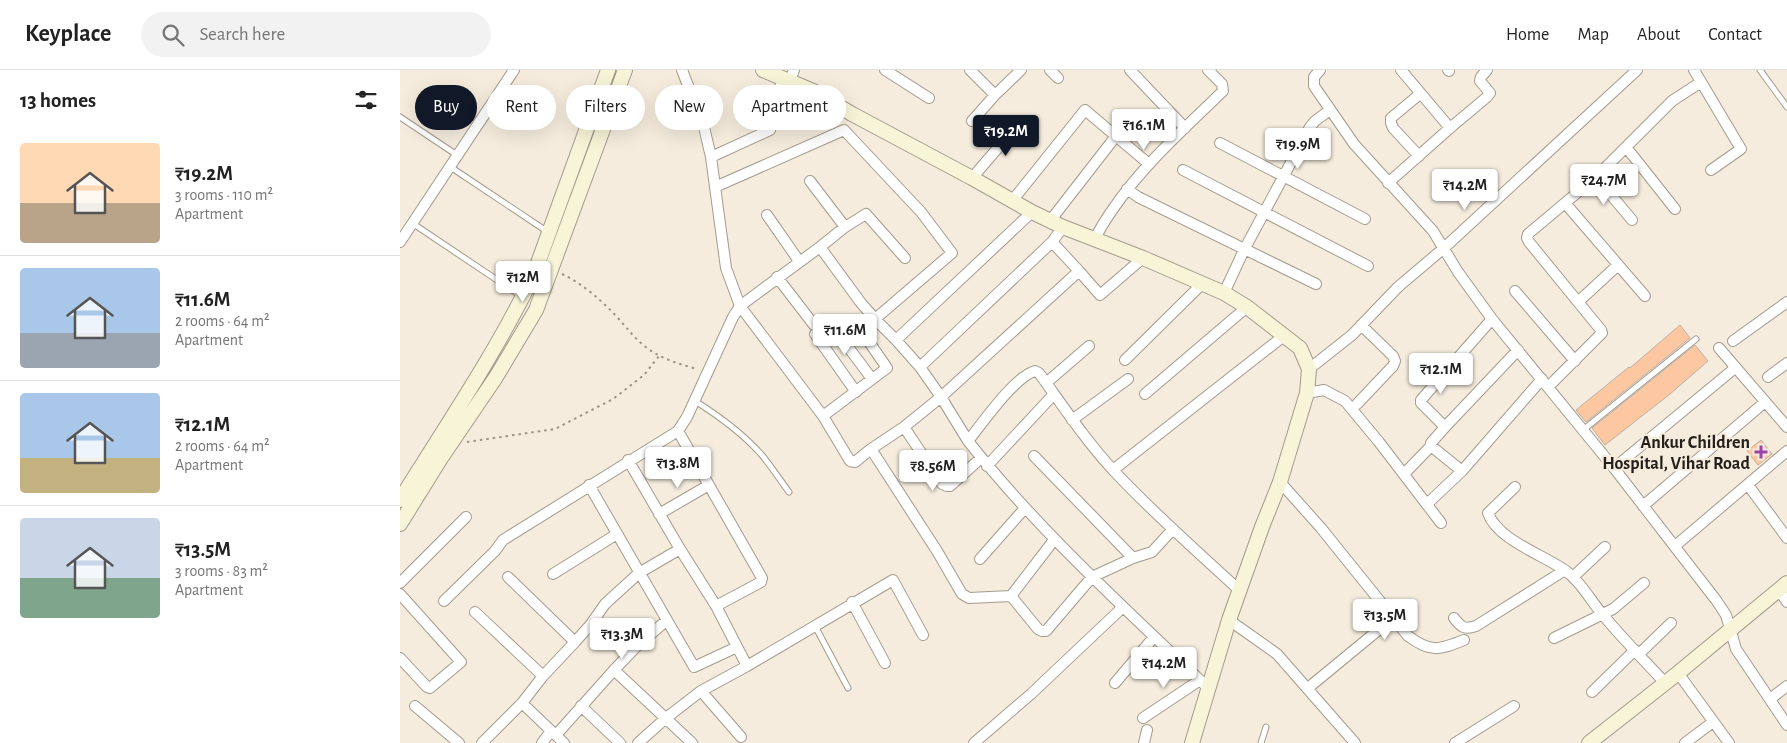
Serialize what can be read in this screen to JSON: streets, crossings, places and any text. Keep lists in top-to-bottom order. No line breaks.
{"places":{"health":["Ankur Children Hospital, Vihar Road"]},"page":{"header":"Keyplace","search":"Search here","nav":["Home","Map","About","Contact"],"heading":"13 homes","chip":["Buy","Rent","Filters","New","Apartment"],"price":["₹16.1M","₹19.2M","₹19.9M","₹24.7M","₹14.2M","₹12M","₹11.6M","₹12.1M","₹13.8M","₹8.56M","₹13.5M","₹13.3M","₹14.2M"],"list":[{"name":"₹19.2M","note":"3 rooms · 110 m² · Apartment"},{"name":"₹11.6M","note":"2 rooms · 64 m² · Apartment"},{"name":"₹12.1M","note":"2 rooms · 64 m² · Apartment"},{"name":"₹13.5M","note":"3 rooms · 83 m² · Apartment"}]}}
